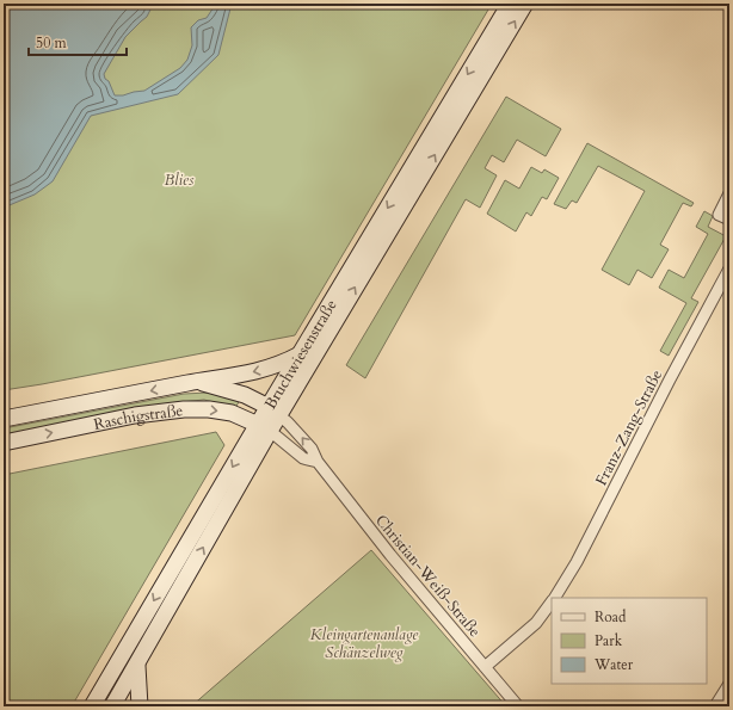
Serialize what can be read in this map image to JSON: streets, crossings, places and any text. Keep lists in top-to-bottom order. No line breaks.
{"streets":{"main road":["Bruchwiesenstraße","Raschigstraße"],"street":["Franz-Zang-Straße","Christian-Weiß-Straße"]},"crossings":[["Bruchwiesenstraße","Raschigstraße"],["Bruchwiesenstraße","Christian-Weiß-Straße"],["Raschigstraße","Christian-Weiß-Straße"],["Franz-Zang-Straße","Christian-Weiß-Straße"]],"parks":["Blies","Kleingartenanlage Schänzelweg"],"legend":["Road","Park","Water"],"scale_bar":"50 m"}
